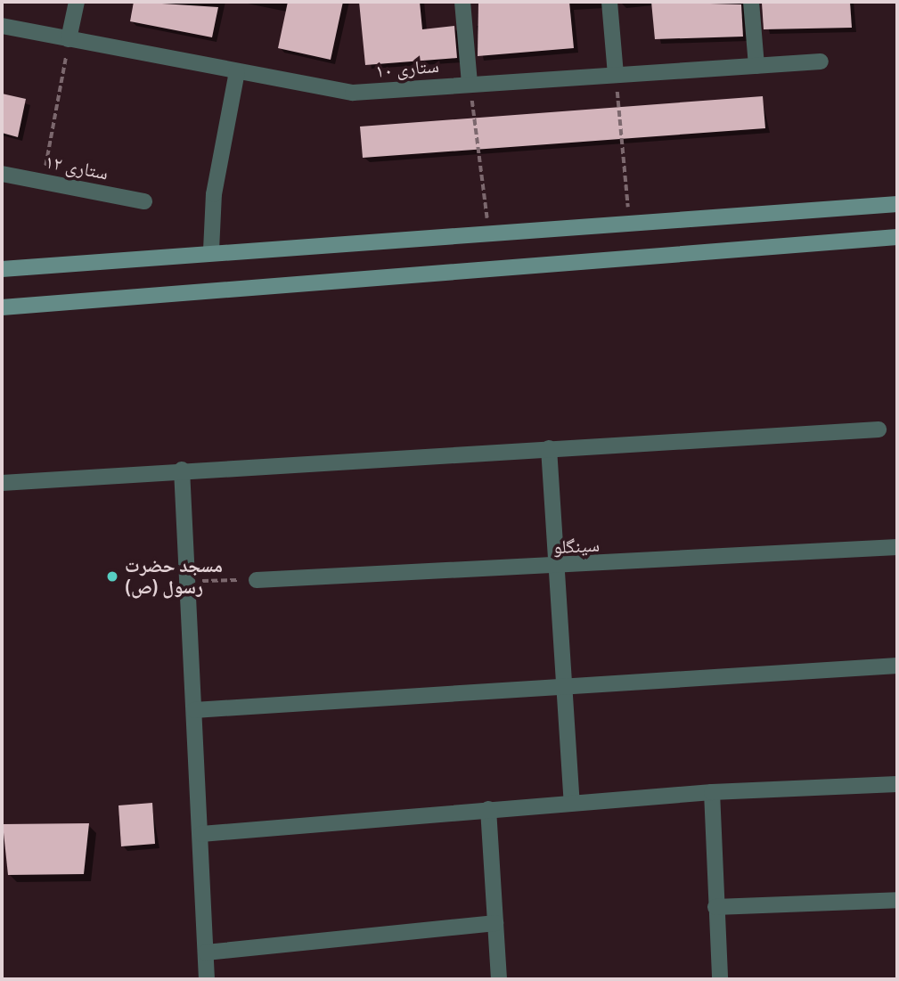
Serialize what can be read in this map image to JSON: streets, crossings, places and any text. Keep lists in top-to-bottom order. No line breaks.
{"streets":{"street":["ستاری ۱۰","ستاری ۱۲","سینگلو"]},"places":["مسجد حضرت رسول (ص)"]}
